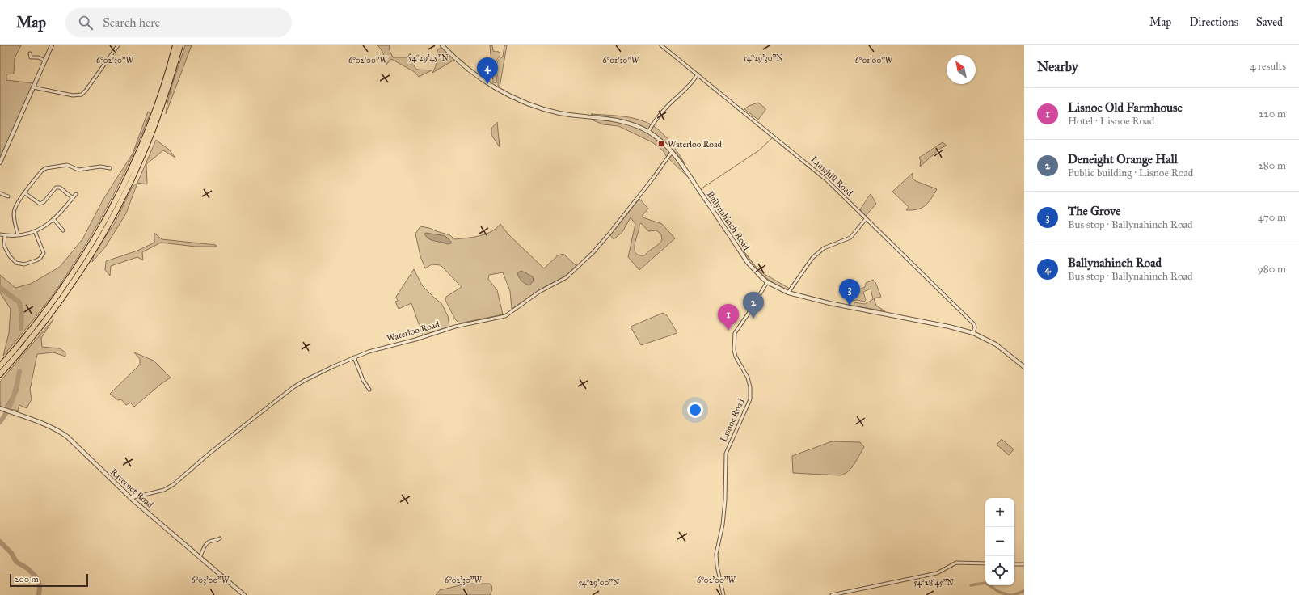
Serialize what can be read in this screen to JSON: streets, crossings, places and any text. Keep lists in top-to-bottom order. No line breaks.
{"streets":{"street":["Limehill Road","Ballynahinch Road","Waterloo Road","Lisnoe Road","Ravernet Road"]},"crossings":[["Limehill Road","Ballynahinch Road"],["Ballynahinch Road","Waterloo Road"],["Ballynahinch Road","Lisnoe Road"],["Waterloo Road","Ravernet Road"]],"places":{"transit":["Waterloo Road"]},"scale_bar":"200 m","north":"top left","page":{"header":"Map","search":"Search here","nav":["Map","Directions","Saved"],"heading":["Nearby","4 results"],"pins":["4","3","2","1"],"list":[{"mark":"1","name":"Lisnoe Old Farmhouse","note":"Hotel · Lisnoe Road","value":"220 m"},{"mark":"2","name":"Deneight Orange Hall","note":"Public building · Lisnoe Road","value":"280 m"},{"mark":"3","name":"The Grove","note":"Bus stop · Ballynahinch Road","value":"470 m"},{"mark":"4","name":"Ballynahinch Road","note":"Bus stop · Ballynahinch Road","value":"980 m"}],"map_buttons":["+","−"],"scale":"200 m"},"coordinates":["54°29'45\"N","54°29'30\"N","6°01'00\"W","6°02'30\"W","6°02'00\"W","6°01'30\"W","6°03'00\"W","54°29'00\"N","54°28'45\"N"]}
